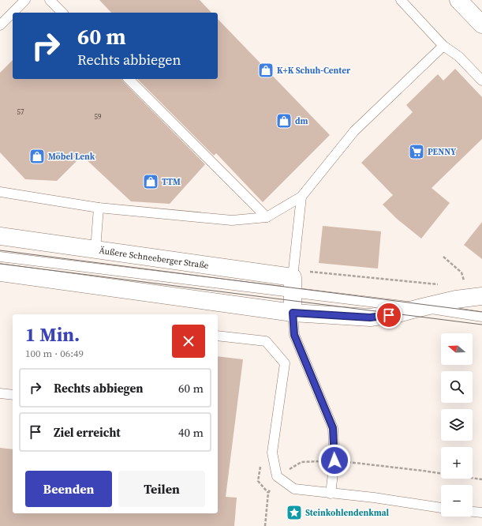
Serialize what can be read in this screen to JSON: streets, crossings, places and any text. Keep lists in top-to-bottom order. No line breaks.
{"streets":{"street":["Äußere Schneeberger Straße"]},"places":{"shop":["K+K Schuh-Center","dm","Möbel Lenk","TTM"],"supermarket":["PENNY"],"place":["Steinkohlendenkmal"]},"house_numbers":["57","59"],"north":"left","page":{"turn":["60 m","Rechts abbiegen"],"heading":["1 Min.","100 m · 06:49"],"map_buttons":["+","−"],"list":[{"name":"Rechts abbiegen","value":"60 m"},{"name":"Ziel erreicht","value":"40 m"}],"buttons":["Beenden","Teilen"]}}
